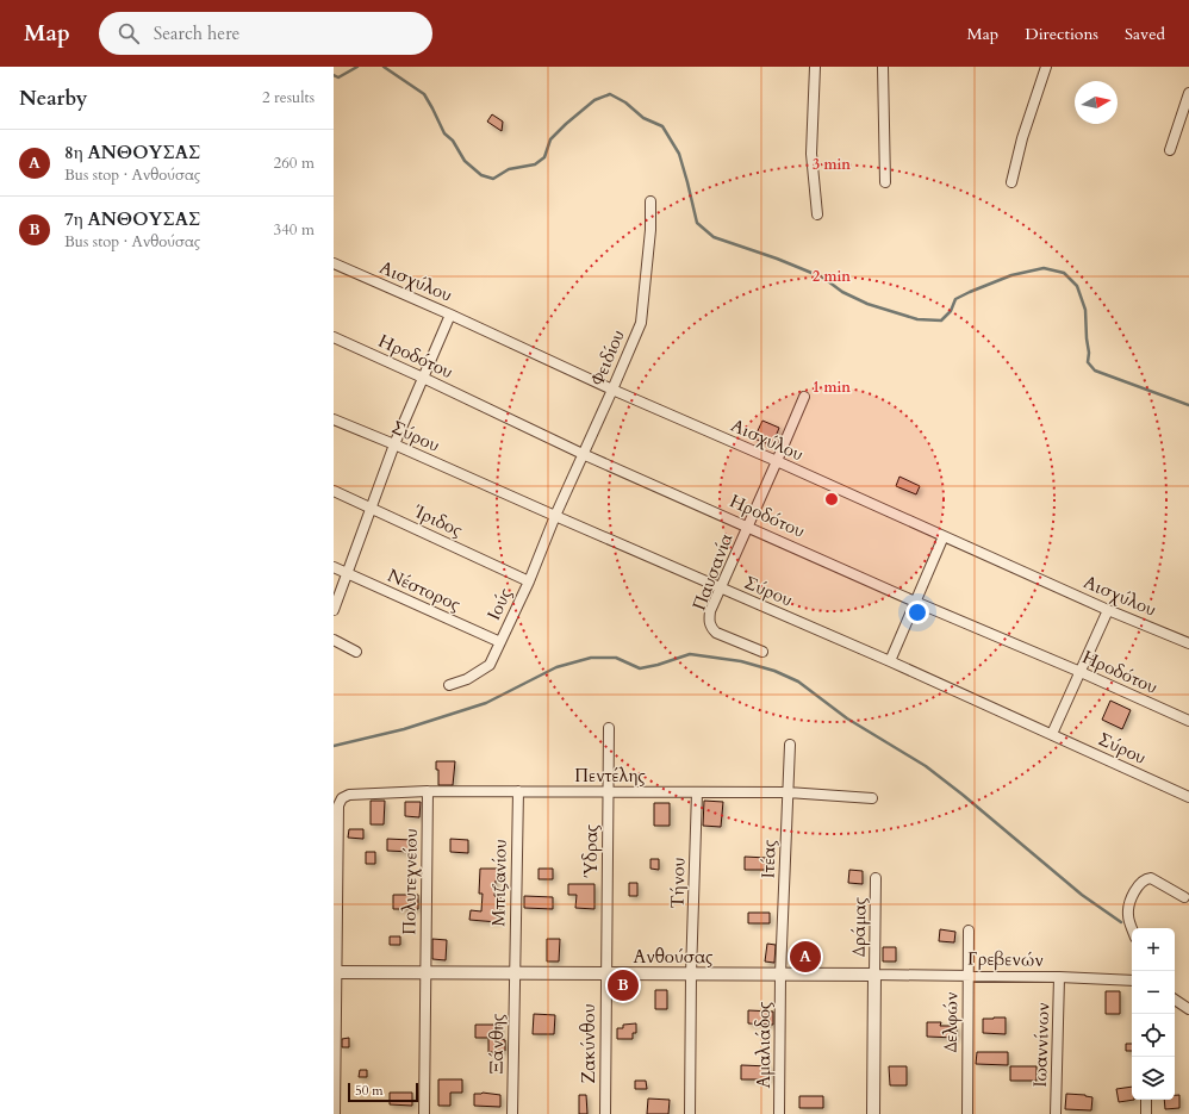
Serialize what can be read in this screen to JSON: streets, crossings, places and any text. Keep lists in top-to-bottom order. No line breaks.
{"streets":{"street":["Αισχύλου","Ηροδότου","Φειδίου","Σύρου","Ίριδος","Παυσανία","Νέστορος","Ιούς","Πεντέλης","Ύδρας","Ιτέας","Πολυτεχνείου","Μπιζανίου","Τήνου","Δράμας","Ανθούσας","Γρεβενών","Δελφών","Ξάνθης","Ζακύνθου","Αμαλιάδος","Ιωαννίνων"]},"crossings":[["Αισχύλου","Φειδίου"],["Αισχύλου","Παυσανία"],["Ηροδότου","Φειδίου"],["Ηροδότου","Παυσανία"],["Φειδίου","Σύρου"],["Φειδίου","Ιούς"],["Σύρου","Παυσανία"],["Σύρου","Ιούς"],["Ίριδος","Ιούς"],["Νέστορος","Ιούς"],["Πεντέλης","Ύδρας"],["Πεντέλης","Ιτέας"],["Πεντέλης","Πολυτεχνείου"],["Πεντέλης","Μπιζανίου"],["Πεντέλης","Τήνου"],["Πεντέλης","Ανθούσας"],["Ύδρας","Ανθούσας"],["Ύδρας","Ζακύνθου"],["Ιτέας","Ανθούσας"],["Ιτέας","Αμαλιάδος"],["Πολυτεχνείου","Ανθούσας"],["Μπιζανίου","Ανθούσας"],["Μπιζανίου","Ξάνθης"],["Τήνου","Ανθούσας"],["Δράμας","Ανθούσας"],["Δράμας","Γρεβενών"],["Ανθούσας","Γρεβενών"],["Ανθούσας","Ξάνθης"],["Ανθούσας","Ζακύνθου"],["Ανθούσας","Αμαλιάδος"],["Γρεβενών","Δελφών"],["Γρεβενών","Ιωαννίνων"]],"scale_bar":"50 m","north":"right","page":{"header":"Map","search":"Search here","nav":["Map","Directions","Saved"],"heading":["Nearby","2 results"],"list":[{"mark":"A","name":"8η ΑΝΘΟΥΣΑΣ","note":"Bus stop · Ανθούσας","value":"260 m"},{"mark":"B","name":"7η ΑΝΘΟΥΣΑΣ","note":"Bus stop · Ανθούσας","value":"340 m"}],"map_buttons":["+","−"],"pins":["A","B"],"scale":"50 m"},"rings":["3 min","2 min","1 min"]}
